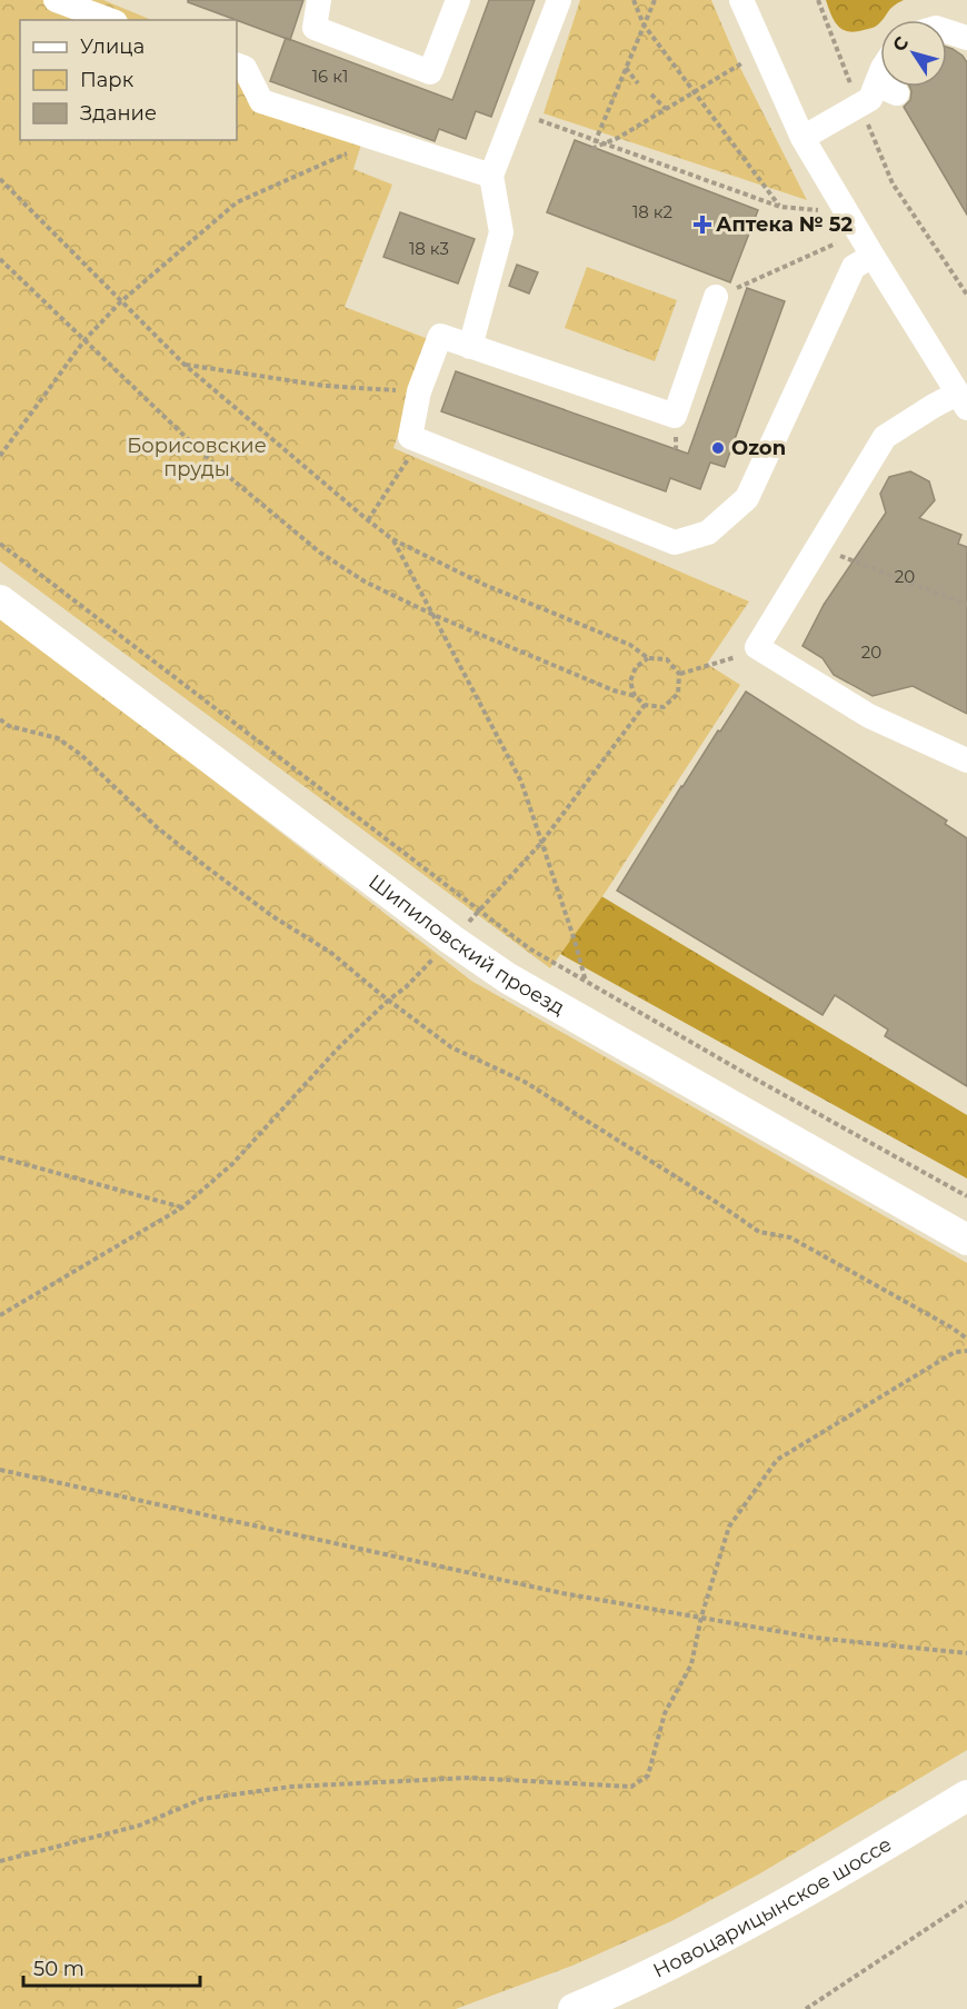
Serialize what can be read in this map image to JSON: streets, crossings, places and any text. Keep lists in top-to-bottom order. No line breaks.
{"streets":{"main road":["Шипиловский проезд","Новоцарицынское шоссе"]},"parks":["Борисовские пруды"],"places":{"health":["Аптека № 52"],"other":["Ozon"]},"house_numbers":["16 к1","18 к2","18 к3","20","20"],"legend":["Улица","Парк","Здание"],"scale_bar":"50 m","north":"top left"}
